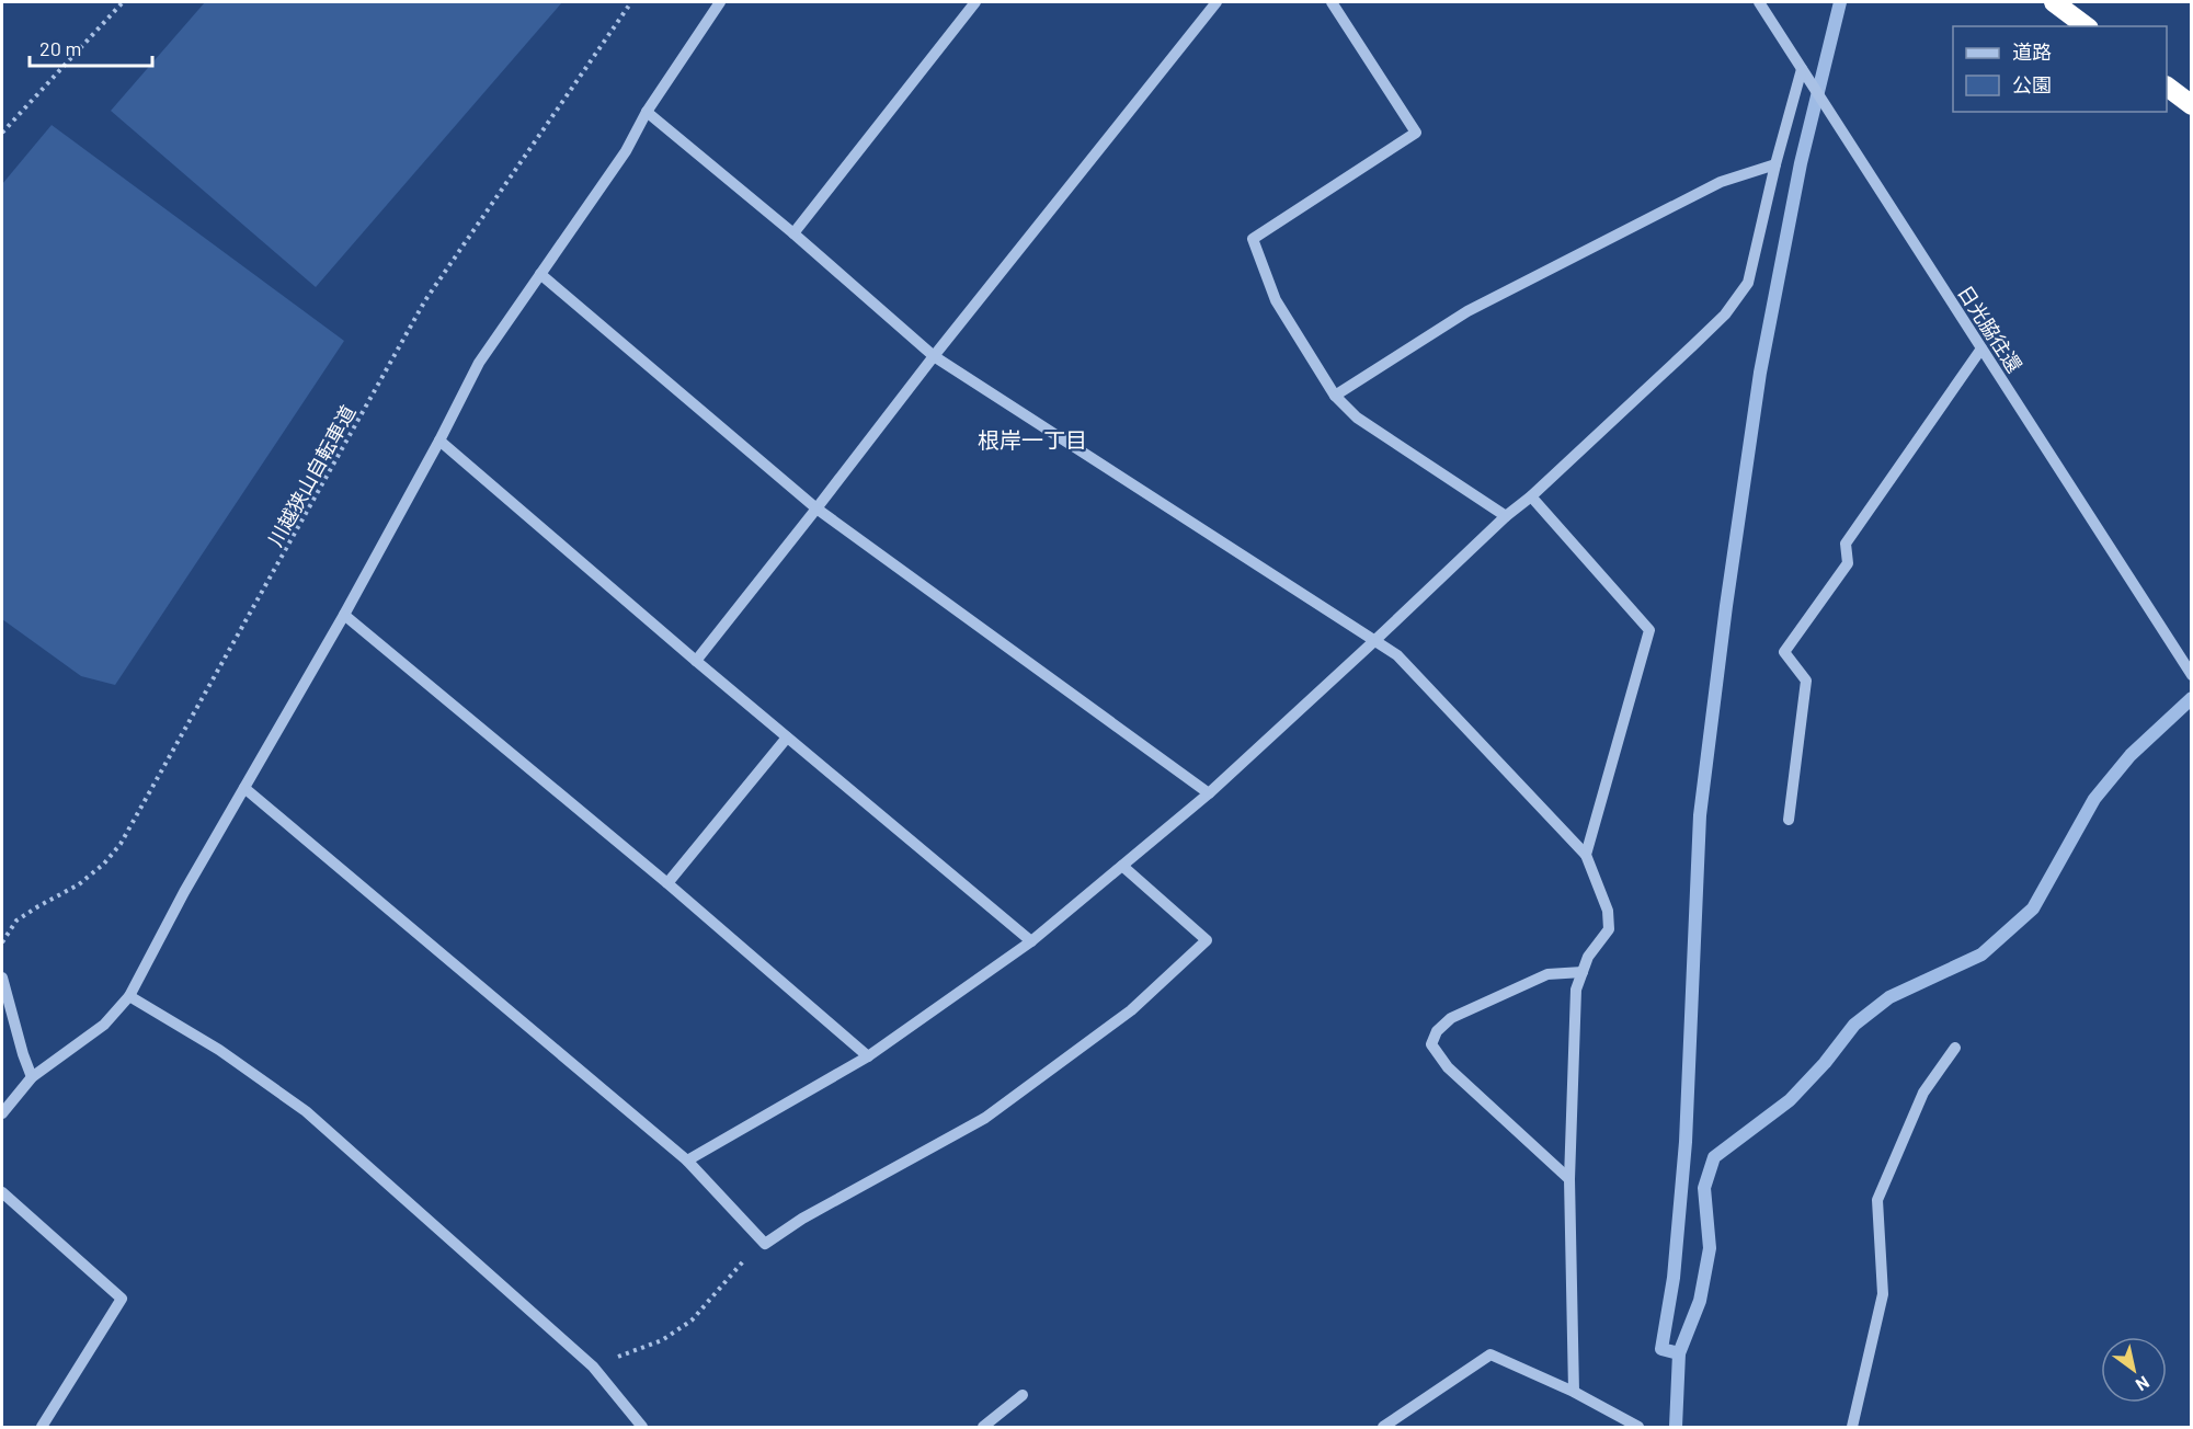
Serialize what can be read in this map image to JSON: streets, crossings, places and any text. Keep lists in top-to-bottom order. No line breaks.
{"streets":{"street":["日光脇往還"],"path":["川越狭山自転車道"]},"districts":["根岸一丁目"],"legend":["道路","公園"],"scale_bar":"20 m","north":"bottom right"}
